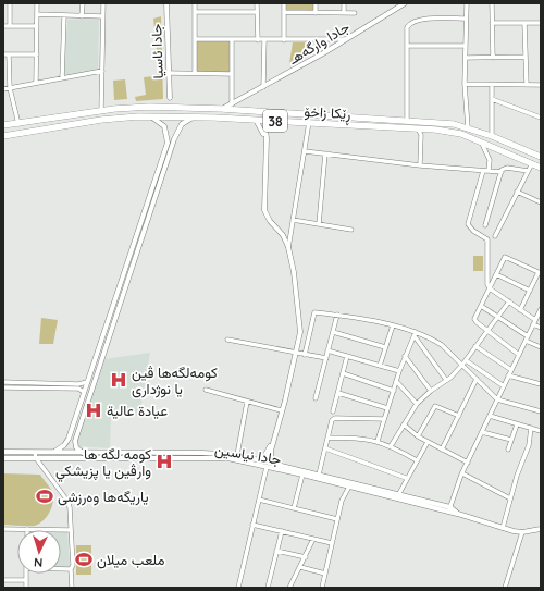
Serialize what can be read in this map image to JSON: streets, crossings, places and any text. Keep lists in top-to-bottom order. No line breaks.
{"streets":{"highway":["ڕێکا زاخۆ","38"],"street":["جادا وارگه‌هـ","جادا ئاسيا","جادا نیاسین"]},"crossings":[["جادا وارگه‌هـ","ڕێکا زاخۆ"]],"places":{"hospital":["کومەلگەها ڤین یا نوژداری","عيادة عالية","كومه لگه ها وارڤين يا پزيشكي"],"sports":["ياريگەها وەرزشی","ملعب ميلان"]},"north":"bottom"}
